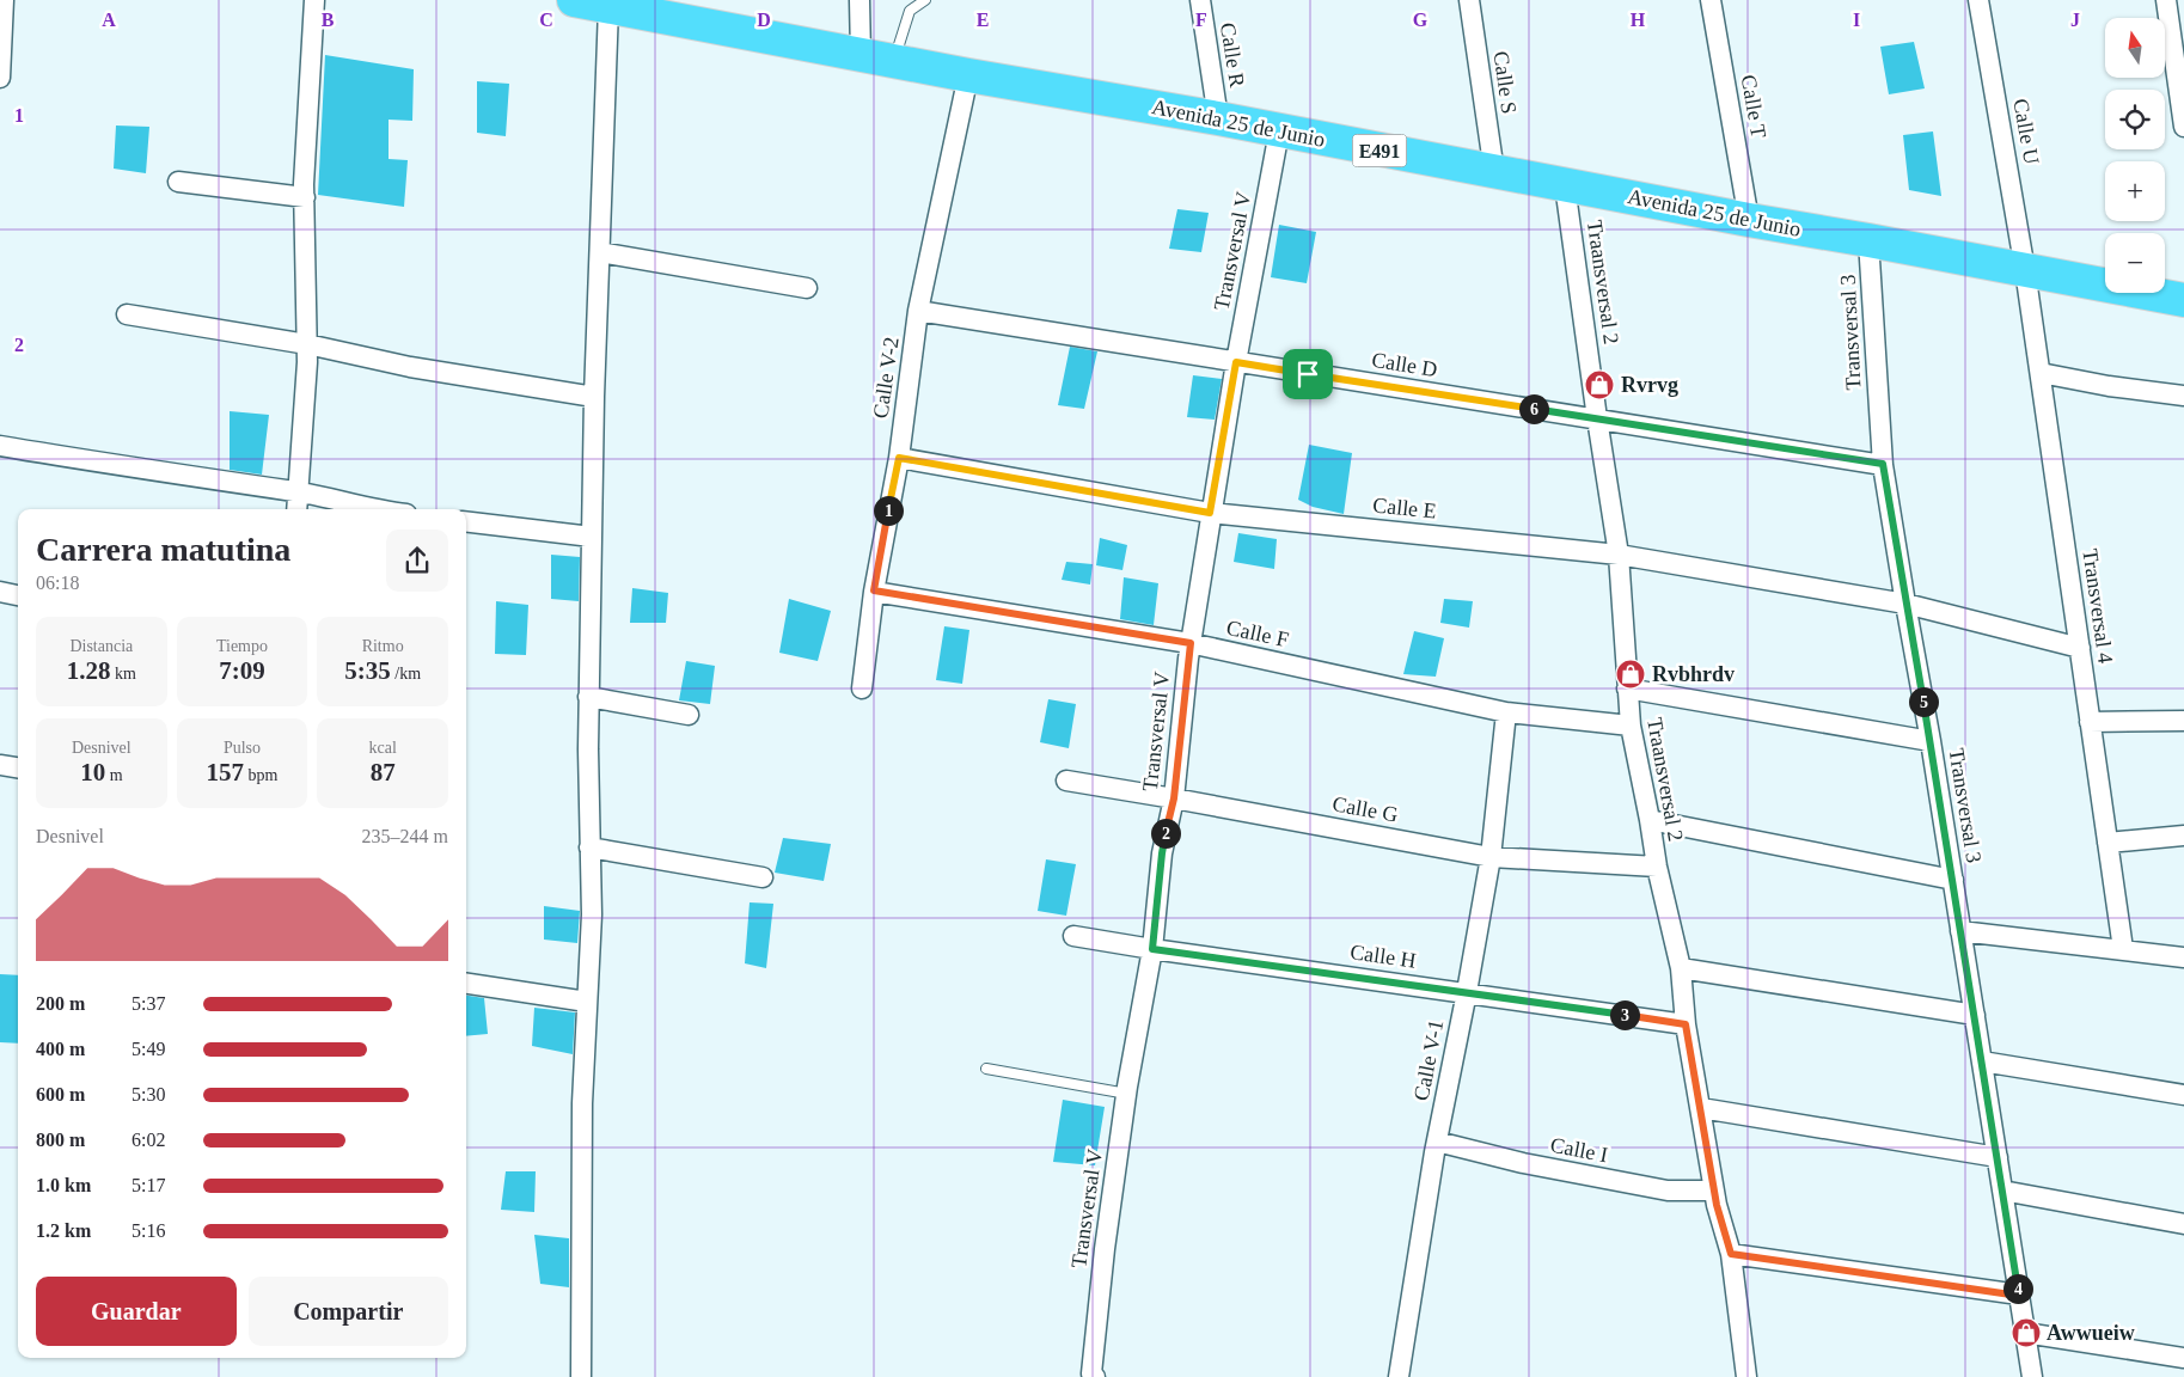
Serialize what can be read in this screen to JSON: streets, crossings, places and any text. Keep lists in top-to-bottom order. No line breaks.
{"streets":{"highway":["Avenida 25 de Junio","E491"],"street":["Calle R","Calle S","Calle T","Calle U","Transversal V","Traansversal 2","Transversal 3","Calle D","Calle V-2","Calle E","Transversal 4","Calle F","Calle G","Calle H","Calle V-1","Calle I"]},"crossings":[["Calle R","Avenida 25 de Junio"],["Calle S","Avenida 25 de Junio"],["Calle T","Avenida 25 de Junio"],["Avenida 25 de Junio","Calle U"],["Avenida 25 de Junio","Transversal V"],["Avenida 25 de Junio","Traansversal 2"],["Avenida 25 de Junio","Transversal 3"],["Avenida 25 de Junio","Calle V-2"],["Avenida 25 de Junio","Transversal 4"],["Calle U","Transversal 4"],["Transversal V","Calle D"],["Transversal V","Calle E"],["Transversal V","Calle F"],["Transversal V","Calle G"],["Transversal V","Calle H"],["Traansversal 2","Calle D"],["Traansversal 2","Calle E"],["Traansversal 2","Calle F"],["Traansversal 2","Calle G"],["Traansversal 2","Calle H"],["Traansversal 2","Calle I"],["Transversal 3","Calle D"],["Transversal 3","Calle E"],["Calle D","Calle V-2"],["Calle V-2","Calle E"],["Calle V-2","Calle F"],["Calle E","Transversal 4"],["Calle F","Calle V-1"],["Calle G","Calle V-1"],["Calle H","Calle V-1"],["Calle V-1","Calle I"]],"places":{"shop":["Rvrvg","Rvbhrdv","Awwueiw"]},"north":"top","page":{"map_buttons":["+","−"],"pins":["6","1","5","2","3","4"],"heading":["Carrera matutina","06:18"],"stats":[["Distancia","1.28 km"],["Tiempo","7:09"],["Ritmo","5:35 /km"],["Desnivel","10 m"],["Pulso","157 bpm"],["kcal","87"]],"chart":["Desnivel","235–244 m"],"list":[{"name":"200 m","note":"5:37"},{"name":"400 m","note":"5:49"},{"name":"600 m","note":"5:30"},{"name":"800 m","note":"6:02"},{"name":"1.0 km","note":"5:17"},{"name":"1.2 km","note":"5:16"}],"buttons":["Guardar","Compartir"]},"grid":{"columns":["A","B","C","D","E","F","G","H","I","J"],"rows":["1","2"]}}
